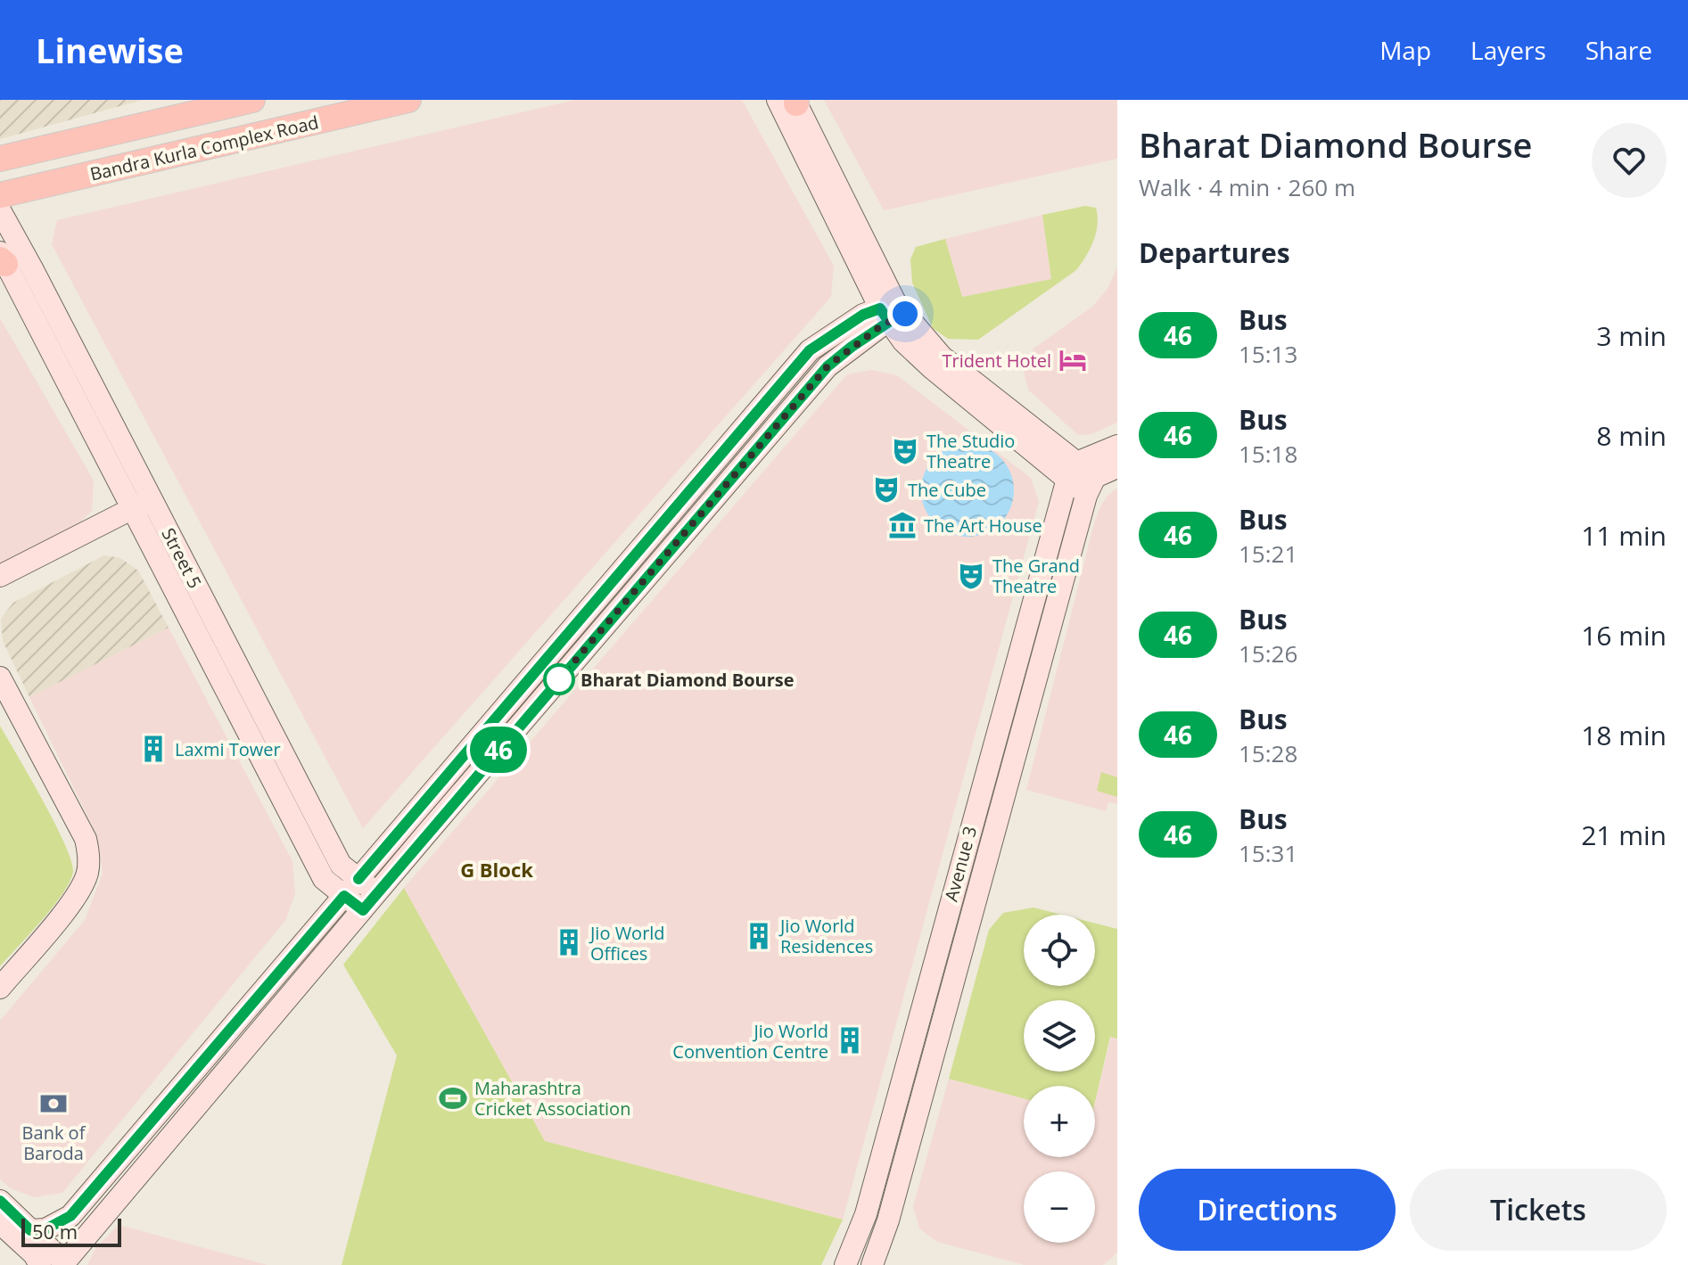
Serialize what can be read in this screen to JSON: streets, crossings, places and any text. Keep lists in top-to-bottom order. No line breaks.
{"streets":{"main road":["Bandra Kurla Complex Road"],"street":["Street 5","Avenue 3"]},"districts":["G Block"],"places":{"hotel":["Trident Hotel"],"theatre":["The Studio Theatre","The Cube","The Grand Theatre"],"museum":["The Art House"],"other":["Bharat Diamond Bourse"],"building":["Laxmi Tower","Jio World Residences","Jio World Offices","Jio World Convention Centre"],"sports":["Maharashtra Cricket Association"],"bank":["Bank of Baroda"]},"lines":["bus line 46"],"scale_bar":"50 m","page":{"header":"Linewise","nav":["Map","Layers","Share"],"on_map":"46","heading":[["Bharat Diamond Bourse","Walk · 4 min · 260 m"],"Departures"],"list":[{"mark":"46","name":"Bus","note":"15:13","value":"3 min"},{"mark":"46","name":"Bus","note":"15:18","value":"8 min"},{"mark":"46","name":"Bus","note":"15:21","value":"11 min"},{"mark":"46","name":"Bus","note":"15:26","value":"16 min"},{"mark":"46","name":"Bus","note":"15:28","value":"18 min"},{"mark":"46","name":"Bus","note":"15:31","value":"21 min"}],"map_buttons":["+","−"],"buttons":["Directions","Tickets"],"scale":"50 m"}}
